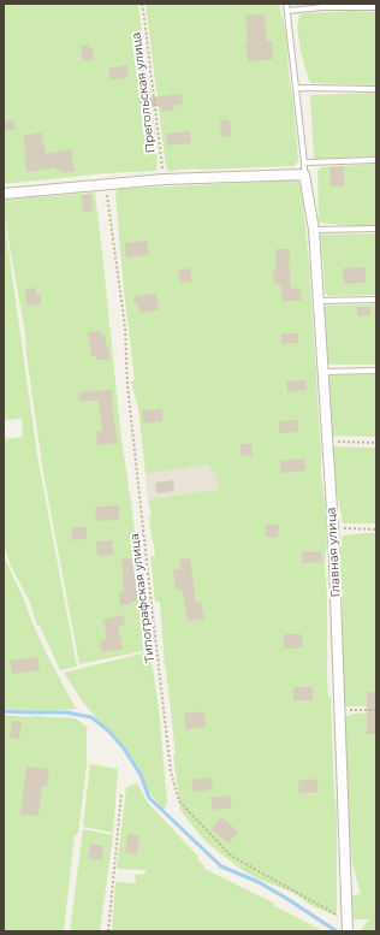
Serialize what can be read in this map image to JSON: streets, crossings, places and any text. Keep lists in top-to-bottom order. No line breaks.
{"streets":{"street":["Главная улица"],"path":["Прегольская улица","Типографская улица"]},"crossings":[["Главная улица","Типографская улица"]]}
